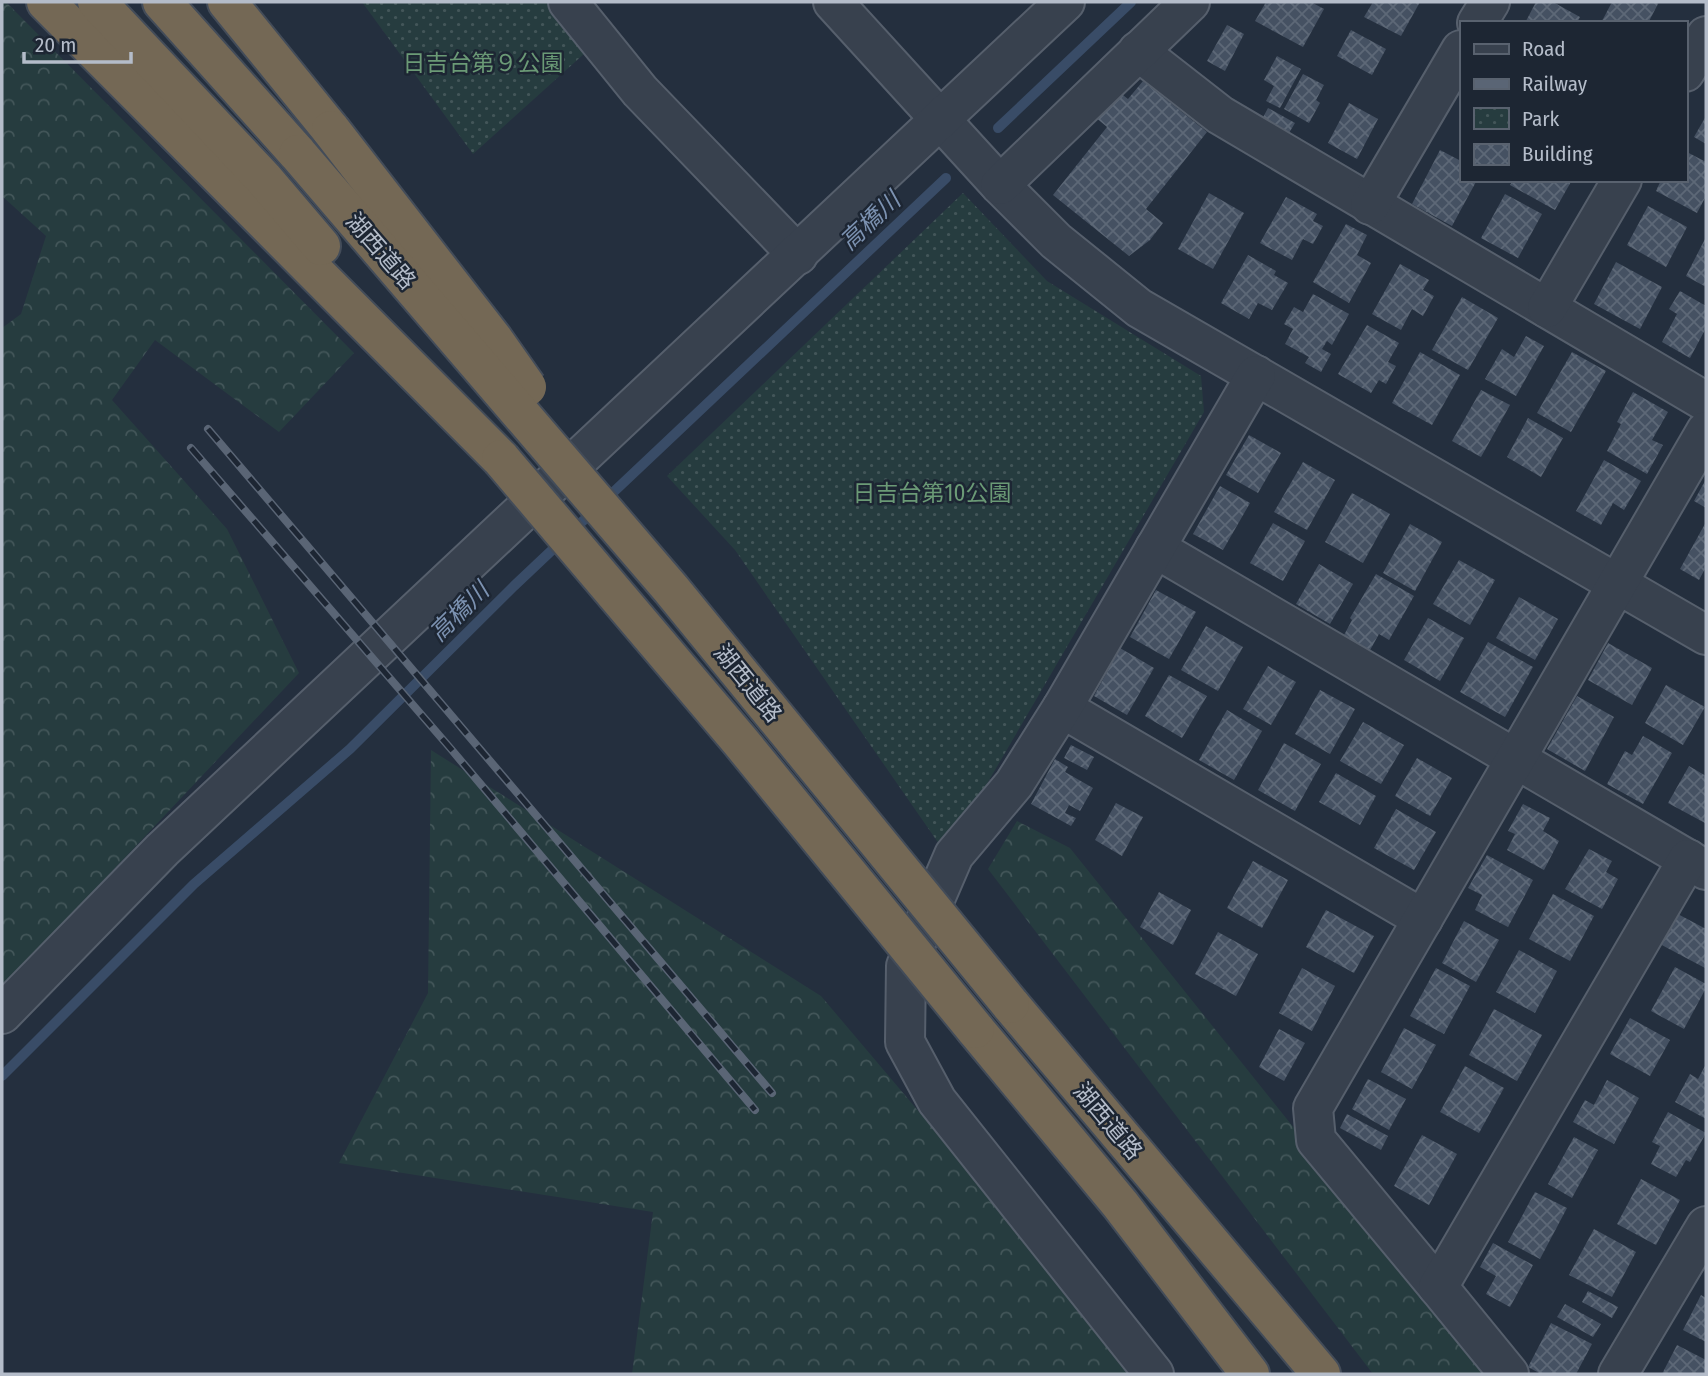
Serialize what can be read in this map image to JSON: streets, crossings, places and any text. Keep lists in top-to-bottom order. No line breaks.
{"streets":{"highway":["湖西道路"]},"water":["高橋川"],"parks":["日吉台第９公園","日吉台第10公園"],"legend":["Road","Railway","Park","Building"],"scale_bar":"20 m"}
